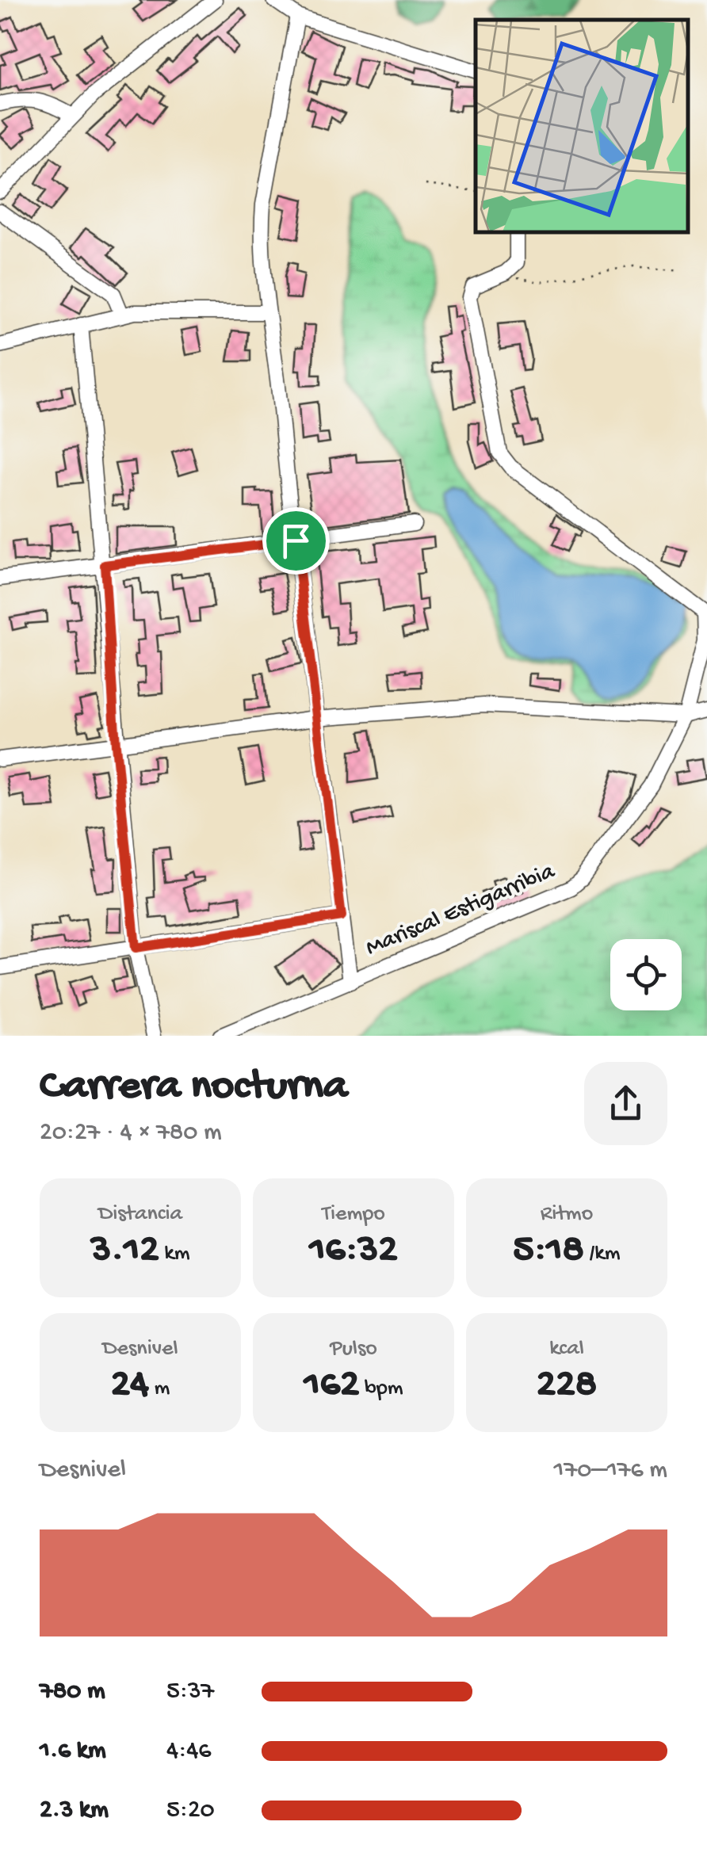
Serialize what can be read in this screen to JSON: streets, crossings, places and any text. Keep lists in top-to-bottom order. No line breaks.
{"streets":{"street":["Mariscal Estigarribia"]},"page":{"heading":["Carrera nocturna","20:27 · 4 × 780 m"],"stats":[["Distancia","3.12 km"],["Tiempo","16:32"],["Ritmo","5:18 /km"],["Desnivel","24 m"],["Pulso","162 bpm"],["kcal","228"]],"chart":["Desnivel","170–176 m"],"list":[{"name":"780 m","note":"5:37"},{"name":"1.6 km","note":"4:46"},{"name":"2.3 km","note":"5:20"}]}}
